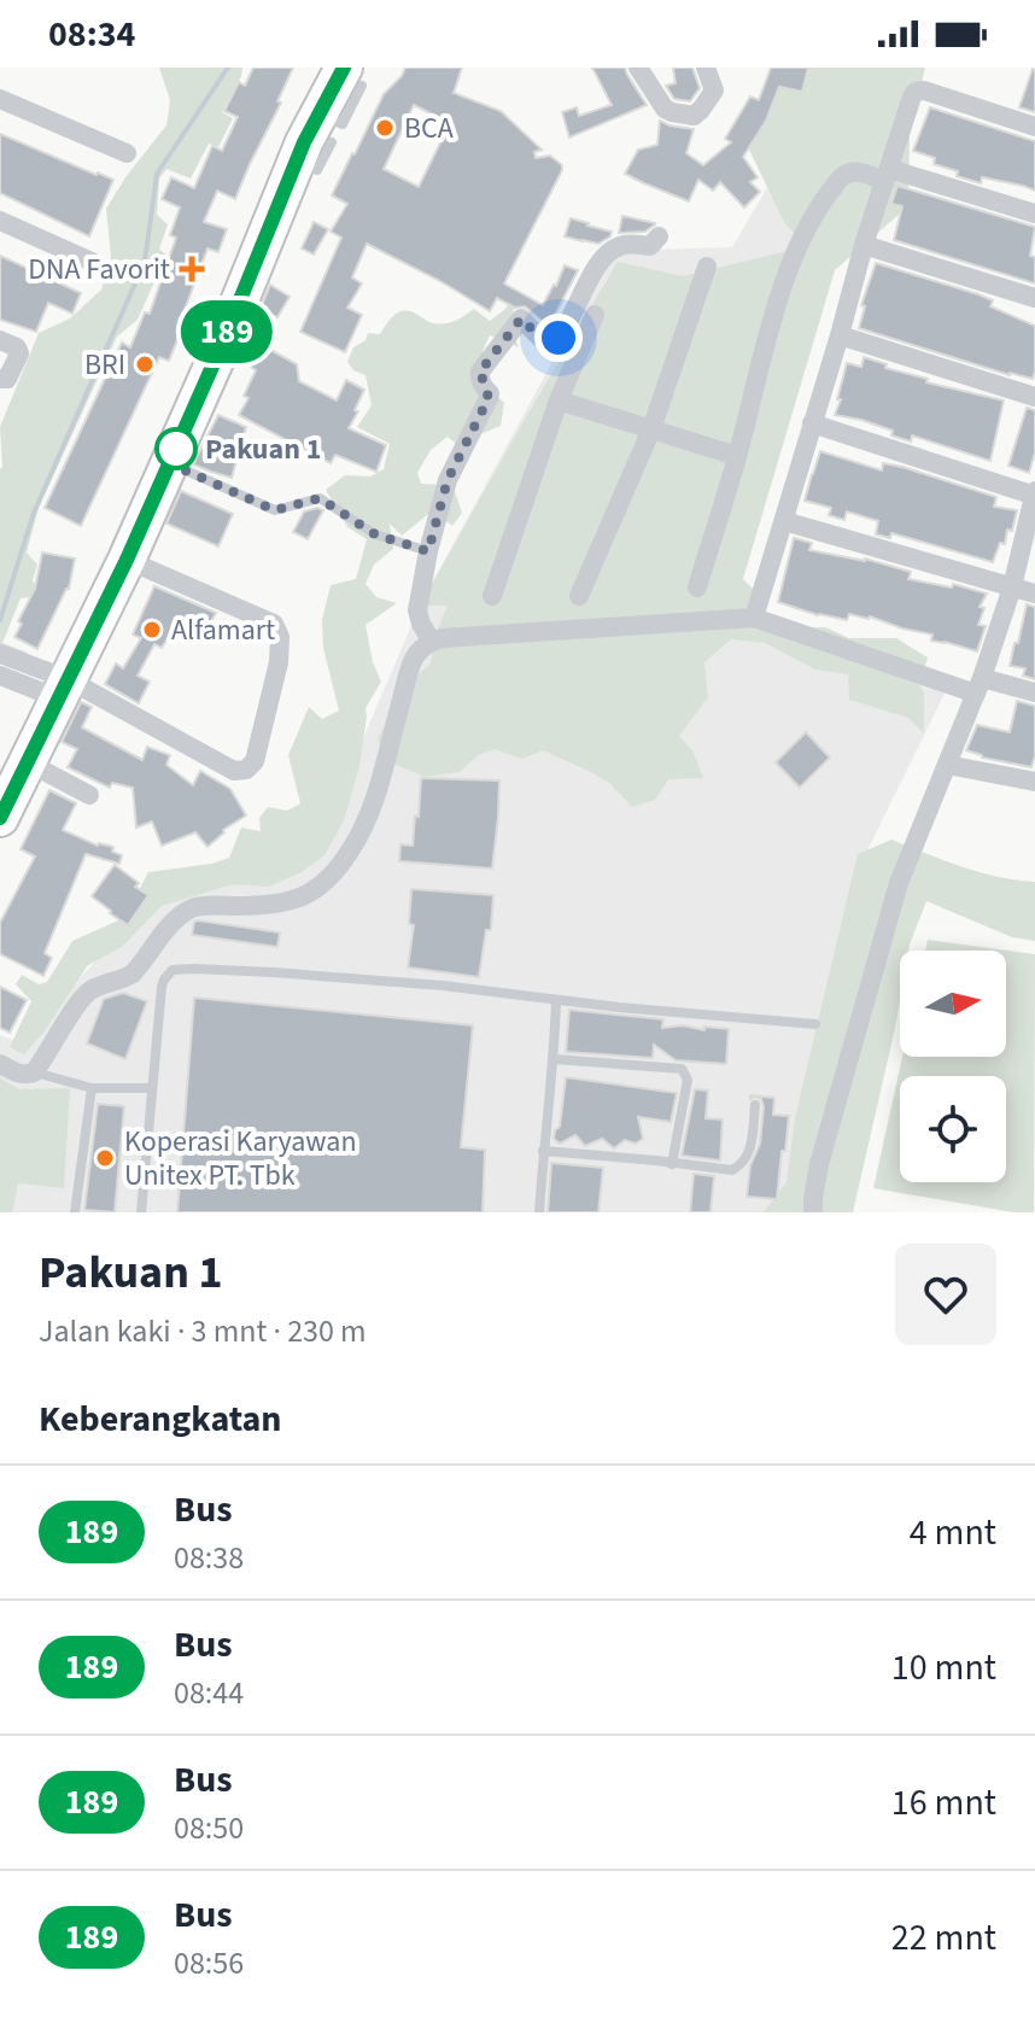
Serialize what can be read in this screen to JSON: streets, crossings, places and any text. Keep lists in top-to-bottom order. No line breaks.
{"places":{"other":["BCA","BRI","Pakuan 1","Alfamart","Koperasi Karyawan Unitex PT. Tbk"],"health":["DNA Favorit"]},"lines":["bus line 189"],"north":"right","page":{"status":"08:34","on_map":"189","heading":[["Pakuan 1","Jalan kaki · 3 mnt · 230 m"],"Keberangkatan"],"list":[{"mark":"189","name":"Bus","note":"08:38","value":"4 mnt"},{"mark":"189","name":"Bus","note":"08:44","value":"10 mnt"},{"mark":"189","name":"Bus","note":"08:50","value":"16 mnt"},{"mark":"189","name":"Bus","note":"08:56","value":"22 mnt"}]}}
